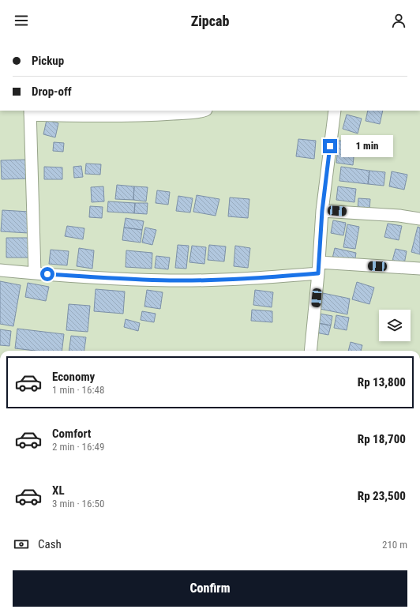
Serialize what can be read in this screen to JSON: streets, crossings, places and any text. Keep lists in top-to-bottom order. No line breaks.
{"page":{"header":"Zipcab","banner":["Pickup","Drop-off"],"bubble":"1 min","list":[{"name":"Economy","note":"1 min · 16:48","value":"Rp 13,800"},{"name":"Comfort","note":"2 min · 16:49","value":"Rp 18,700"},{"name":"XL","note":"3 min · 16:50","value":"Rp 23,500"}],"pay":["Cash","210 m"],"buttons":"Confirm"}}
